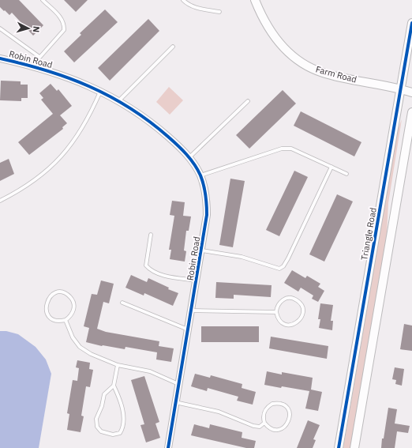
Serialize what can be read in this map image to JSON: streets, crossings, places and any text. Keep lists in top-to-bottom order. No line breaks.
{"streets":{"street":["Robin Road","Farm Road","Triangle Road"]},"crossings":[["Farm Road","Triangle Road"]],"north":"right"}
